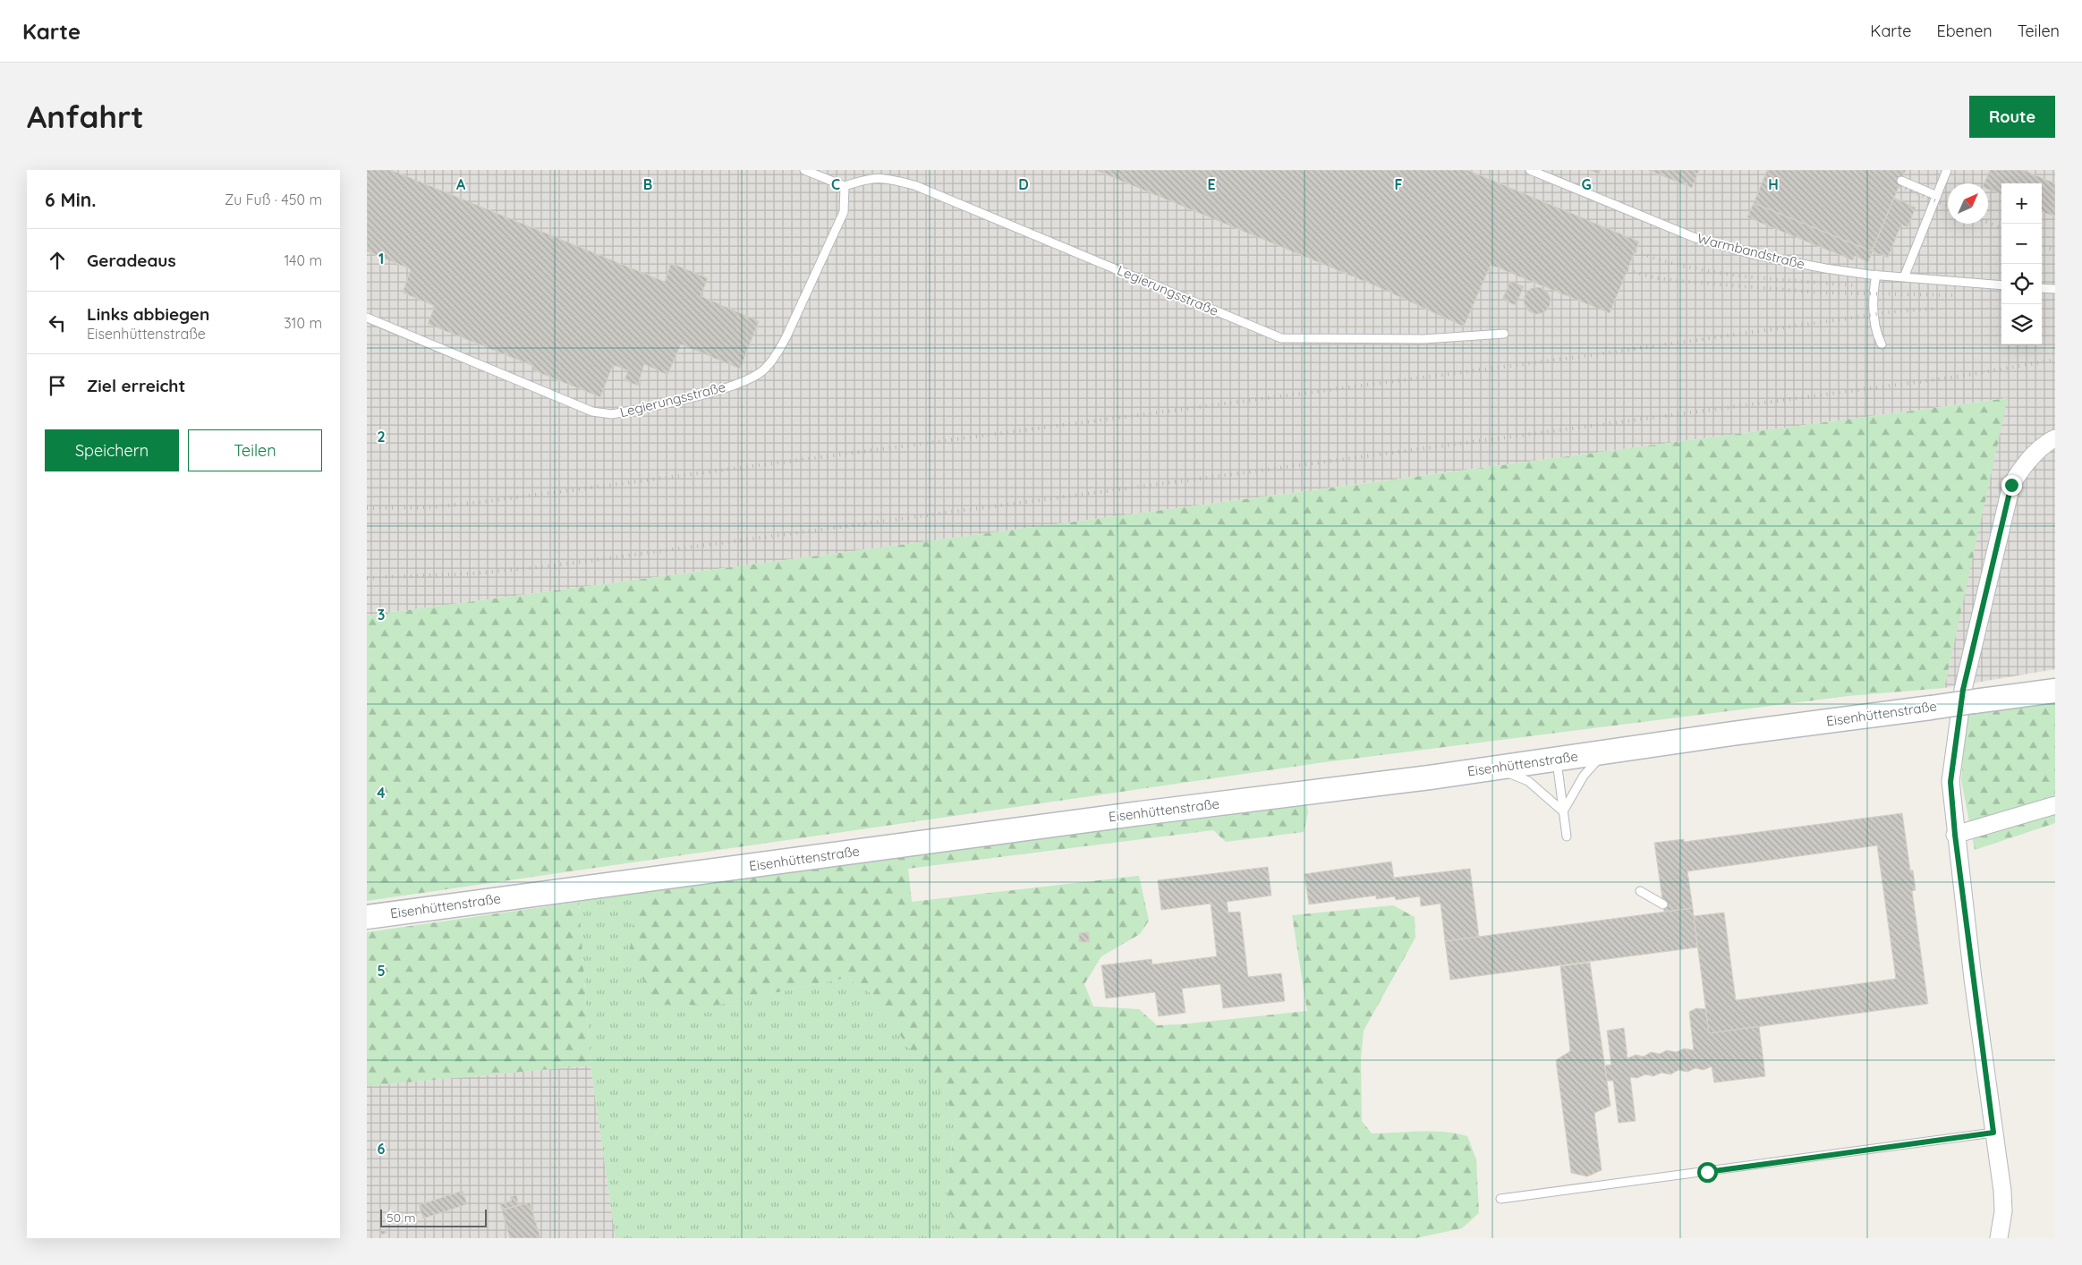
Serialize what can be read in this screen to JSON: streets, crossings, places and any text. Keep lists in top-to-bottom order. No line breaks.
{"streets":{"street":["Eisenhüttenstraße"],"lane":["Warmbandstraße","Legierungsstraße"]},"scale_bar":"50 m","north":"top right","page":{"header":"Karte","nav":["Karte","Ebenen","Teilen"],"buttons":["Route",["Speichern","Teilen"]],"title":"Anfahrt","heading":["6 Min.","Zu Fuß · 450 m"],"map_buttons":["+","−"],"list":[["Geradeaus","140 m"],["Links abbiegen","Eisenhüttenstraße","310 m"],"Ziel erreicht"],"scale":"50 m"},"grid":{"columns":["A","B","C","D","E","F","G","H"],"rows":["1","2","3","4","5","6"]}}
